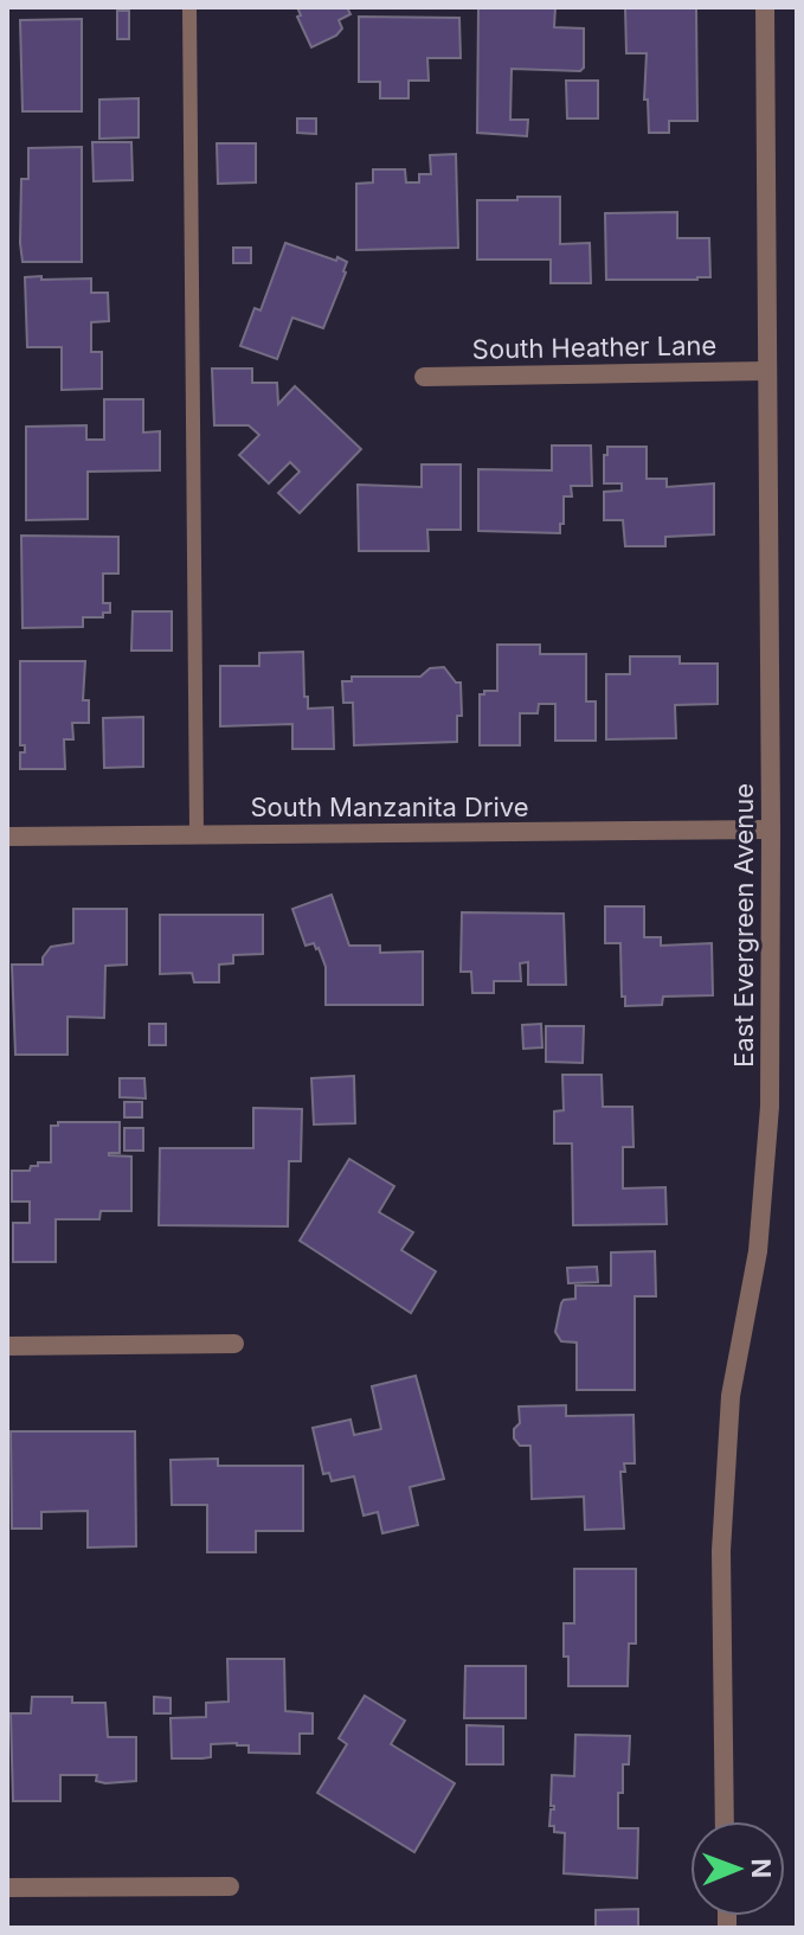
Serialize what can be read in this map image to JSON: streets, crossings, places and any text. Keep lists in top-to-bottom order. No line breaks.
{"streets":{"street":["South Heather Lane","South Manzanita Drive","East Evergreen Avenue"]},"crossings":[["South Heather Lane","East Evergreen Avenue"],["South Manzanita Drive","East Evergreen Avenue"]],"north":"right"}
